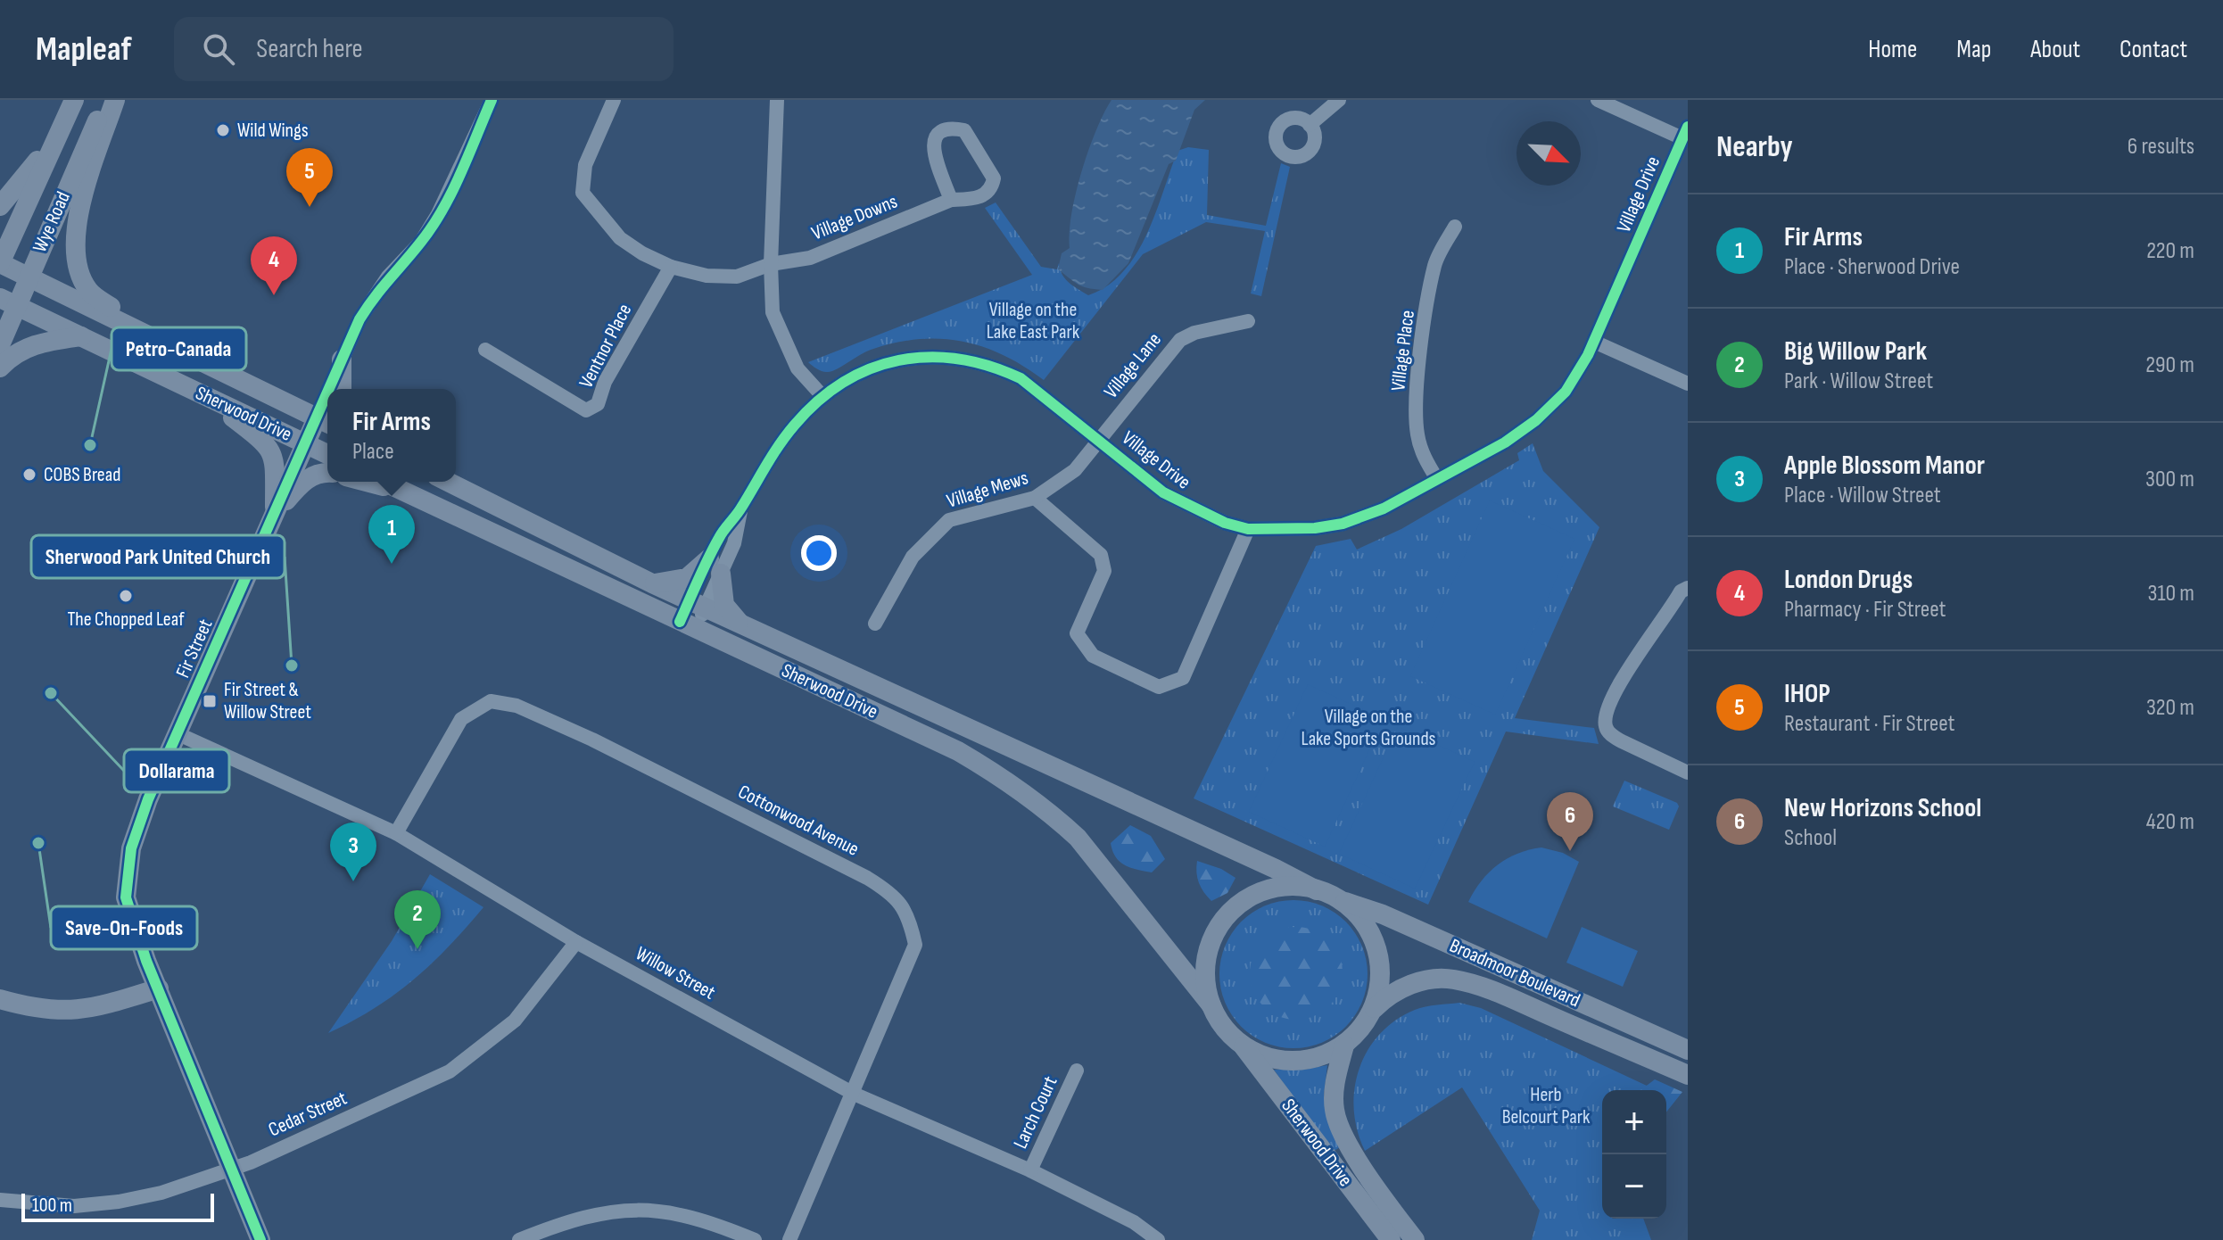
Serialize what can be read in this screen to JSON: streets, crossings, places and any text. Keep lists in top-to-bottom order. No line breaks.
{"streets":{"main road":["Wye Road","Sherwood Drive","Fir Street","Broadmoor Boulevard"],"street":["Village Drive","Village Downs","Ventnor Place","Village Place","Village Lane","Village Mews","Cottonwood Avenue","Willow Street","Larch Court","Cedar Street"]},"crossings":[["Village Drive","Village Place"],["Village Drive","Village Lane"],["Village Drive","Sherwood Drive"],["Village Drive","Village Mews"],["Village Downs","Ventnor Place"],["Wye Road","Sherwood Drive"],["Village Lane","Village Mews"],["Sherwood Drive","Fir Street"],["Sherwood Drive","Broadmoor Boulevard"],["Fir Street","Willow Street"],["Fir Street","Cedar Street"],["Cottonwood Avenue","Willow Street"],["Willow Street","Larch Court"],["Willow Street","Cedar Street"]],"parks":["Village on the Lake East Park","Village on the Lake Sports Grounds","Herb Belcourt Park"],"places":{"other":["Wild Wings","Petro-Canada","COBS Bread","The Chopped Leaf","Sherwood Park United Church","Dollarama","Save-On-Foods"],"transit":["Fir Street & Willow Street"]},"scale_bar":"100 m","north":"bottom right","page":{"header":"Mapleaf","search":"Search here","nav":["Home","Map","About","Contact"],"heading":["Nearby","6 results"],"pins":["5","4","1","6","3","2"],"list":[{"mark":"1","name":"Fir Arms","note":"Place · Sherwood Drive","value":"220 m"},{"mark":"2","name":"Big Willow Park","note":"Park · Willow Street","value":"290 m"},{"mark":"3","name":"Apple Blossom Manor","note":"Place · Willow Street","value":"300 m"},{"mark":"4","name":"London Drugs","note":"Pharmacy · Fir Street","value":"310 m"},{"mark":"5","name":"IHOP","note":"Restaurant · Fir Street","value":"320 m"},{"mark":"6","name":"New Horizons School","note":"School","value":"420 m"}],"popup":["Fir Arms","Place"],"map_buttons":["+","−"],"scale":"100 m"}}
